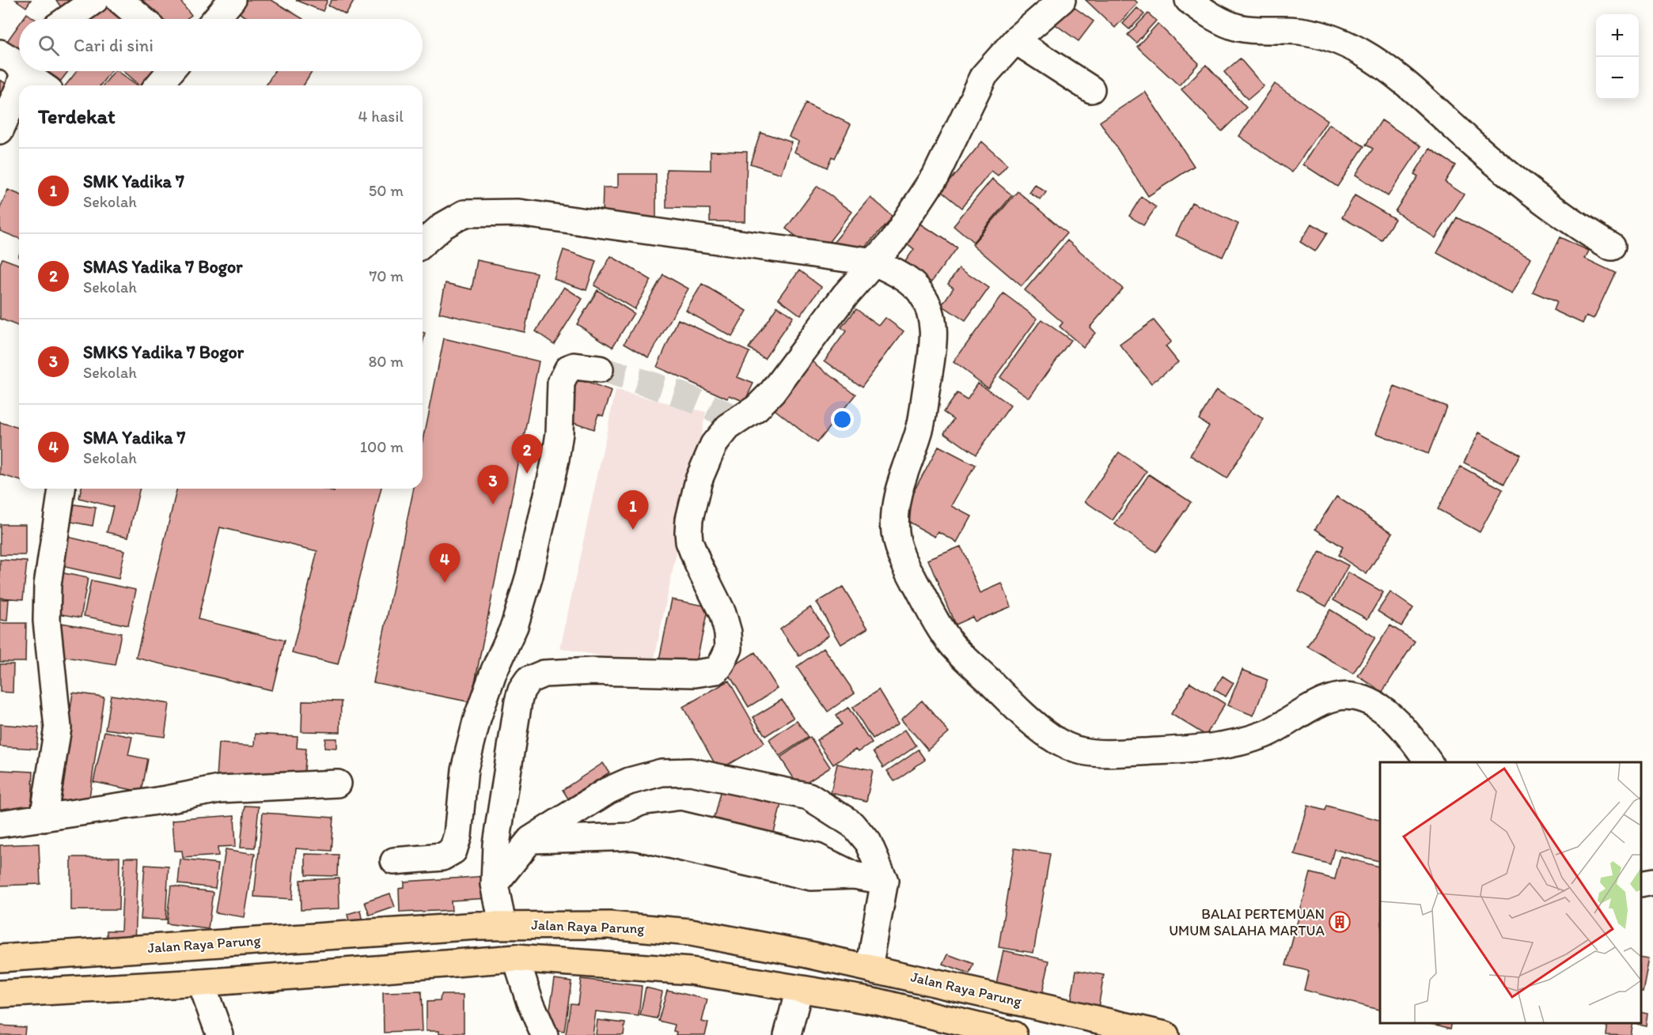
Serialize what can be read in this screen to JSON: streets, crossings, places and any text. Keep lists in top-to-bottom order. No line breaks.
{"streets":{"highway":["Jalan Raya Parung"]},"places":{"building":["BALAI PERTEMUAN UMUM SALAHA MARTUA"]},"page":{"map_buttons":["+","−"],"search":"Cari di sini","heading":["Terdekat","4 hasil"],"list":[{"mark":"1","name":"SMK Yadika 7","note":"Sekolah","value":"50 m"},{"mark":"2","name":"SMAS Yadika 7 Bogor","note":"Sekolah","value":"70 m"},{"mark":"3","name":"SMKS Yadika 7 Bogor","note":"Sekolah","value":"80 m"},{"mark":"4","name":"SMA Yadika 7","note":"Sekolah","value":"100 m"}],"pins":["2","3","1","4"]}}
